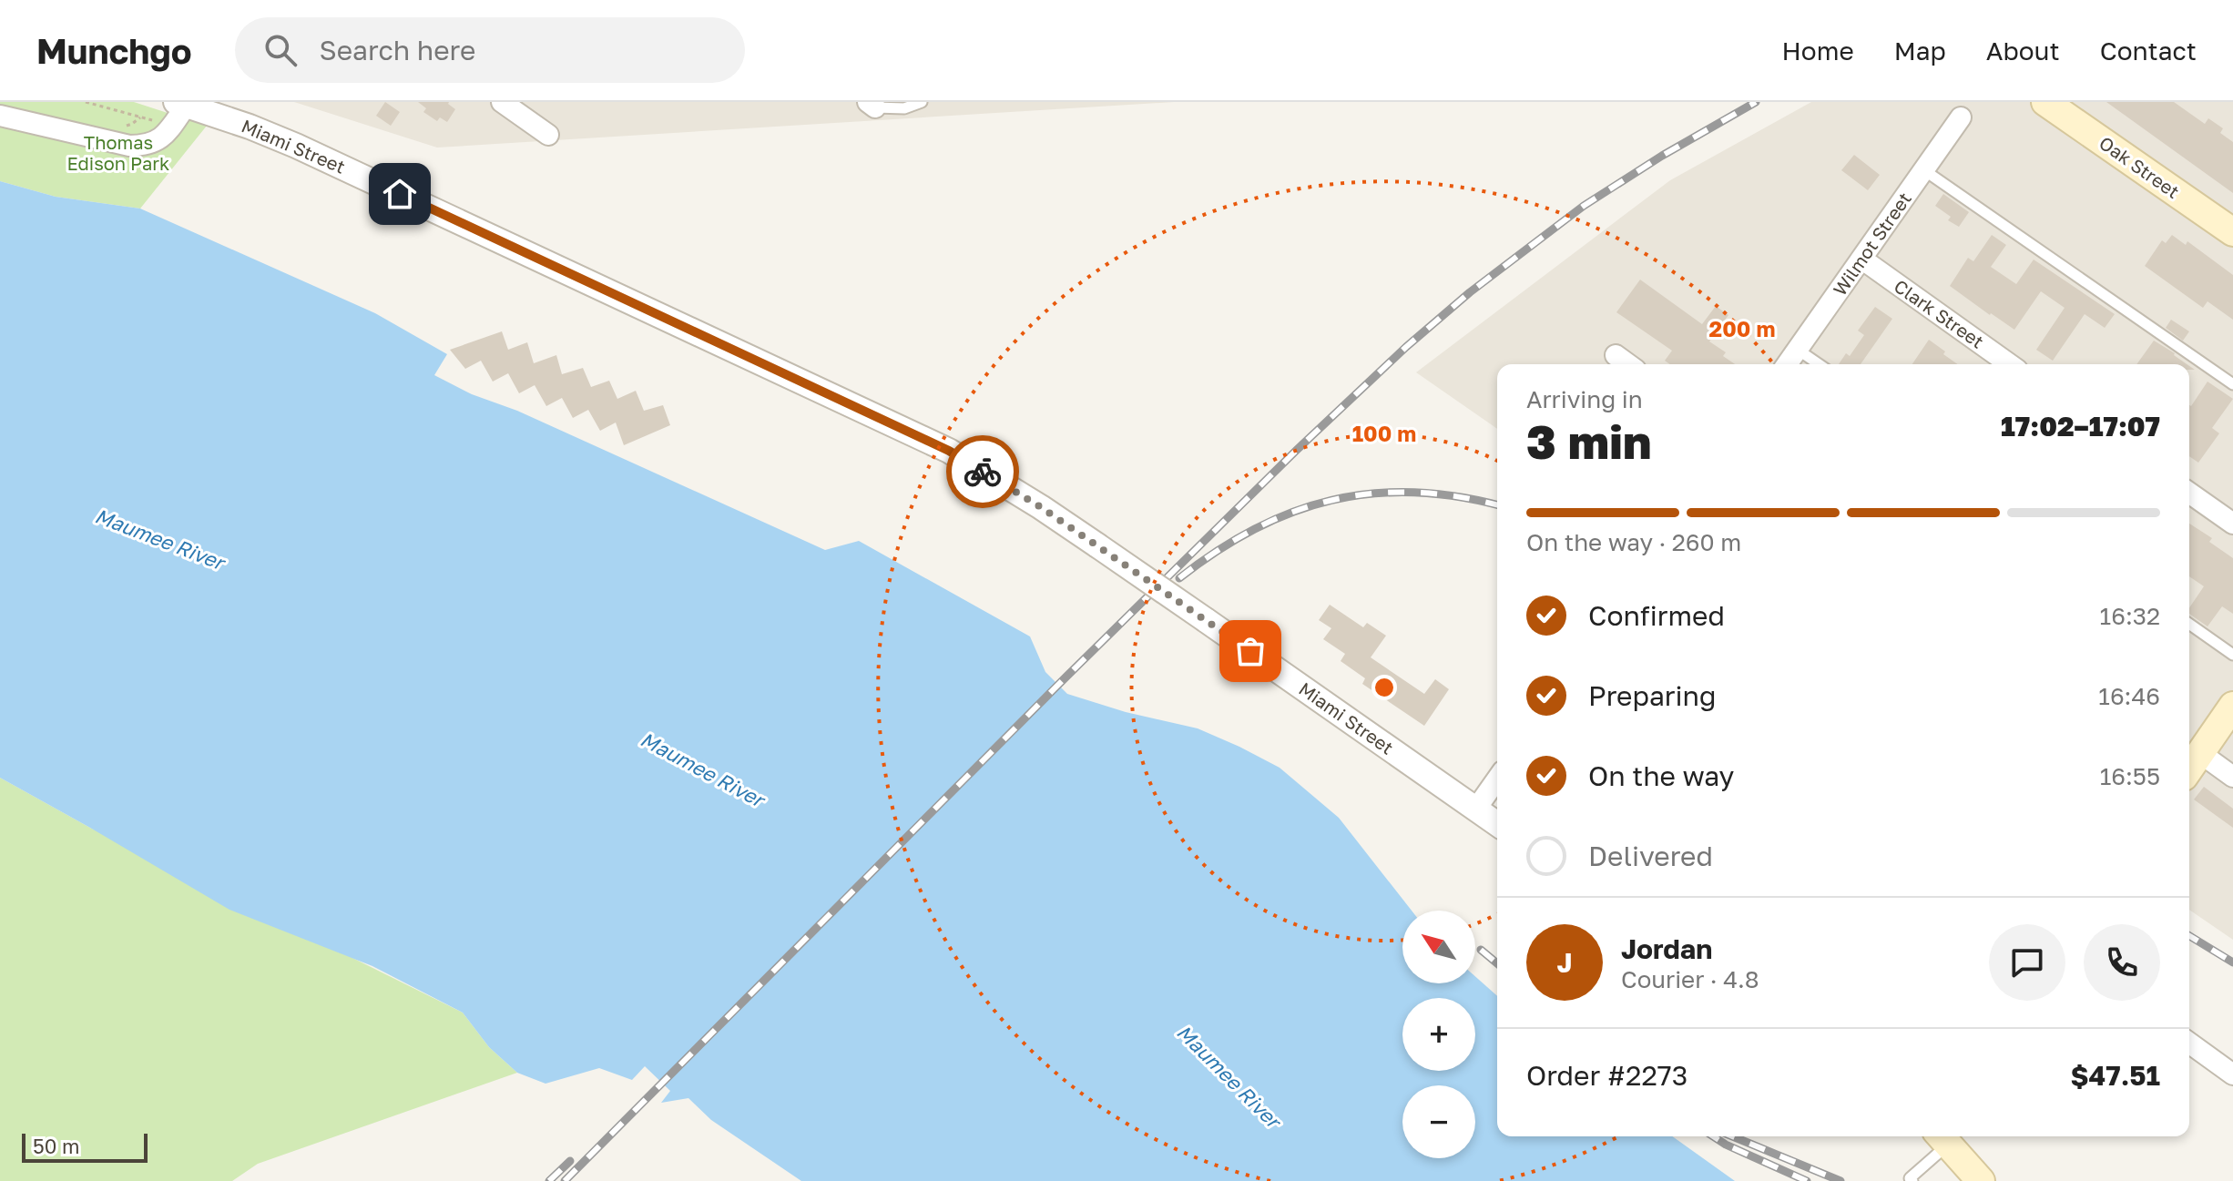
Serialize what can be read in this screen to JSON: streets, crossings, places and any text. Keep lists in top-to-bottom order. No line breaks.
{"streets":{"main road":["Oak Street"],"street":["Miami Street","Wilmot Street","Clark Street"]},"crossings":[["Wilmot Street","Clark Street"]],"water":["Maumee River"],"parks":["Thomas Edison Park"],"scale_bar":"50 m","north":"top left","page":{"header":"Munchgo","search":"Search here","nav":["Home","Map","About","Contact"],"heading":["3 min","Arriving in","17:02–17:07"],"panel":["Jordan","Courier · 4.8","Order #2273","$47.51"],"bar":"On the way · 260 m","list":[["Confirmed","16:32"],["Preparing","16:46"],["On the way","16:55"],"Delivered"],"map_buttons":["+","−"],"round":"J","scale":"50 m"},"rings":["200 m","100 m"]}
